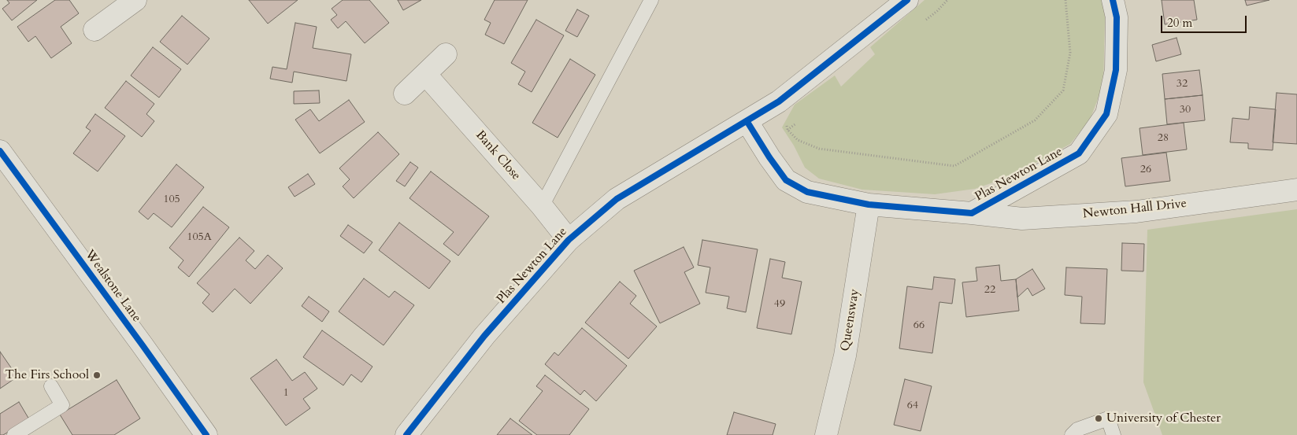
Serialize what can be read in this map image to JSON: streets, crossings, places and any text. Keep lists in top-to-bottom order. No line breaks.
{"streets":{"street":["Bank Close","Plas Newton Lane","Newton Hall Drive","Wealstone Lane","Queensway"]},"crossings":[["Bank Close","Plas Newton Lane"],["Plas Newton Lane","Newton Hall Drive"],["Plas Newton Lane","Queensway"]],"places":["The Firs School","University of Chester"],"house_numbers":["32","30","28","26","105","105A","22","49","66","1","64"],"scale_bar":"20 m"}
